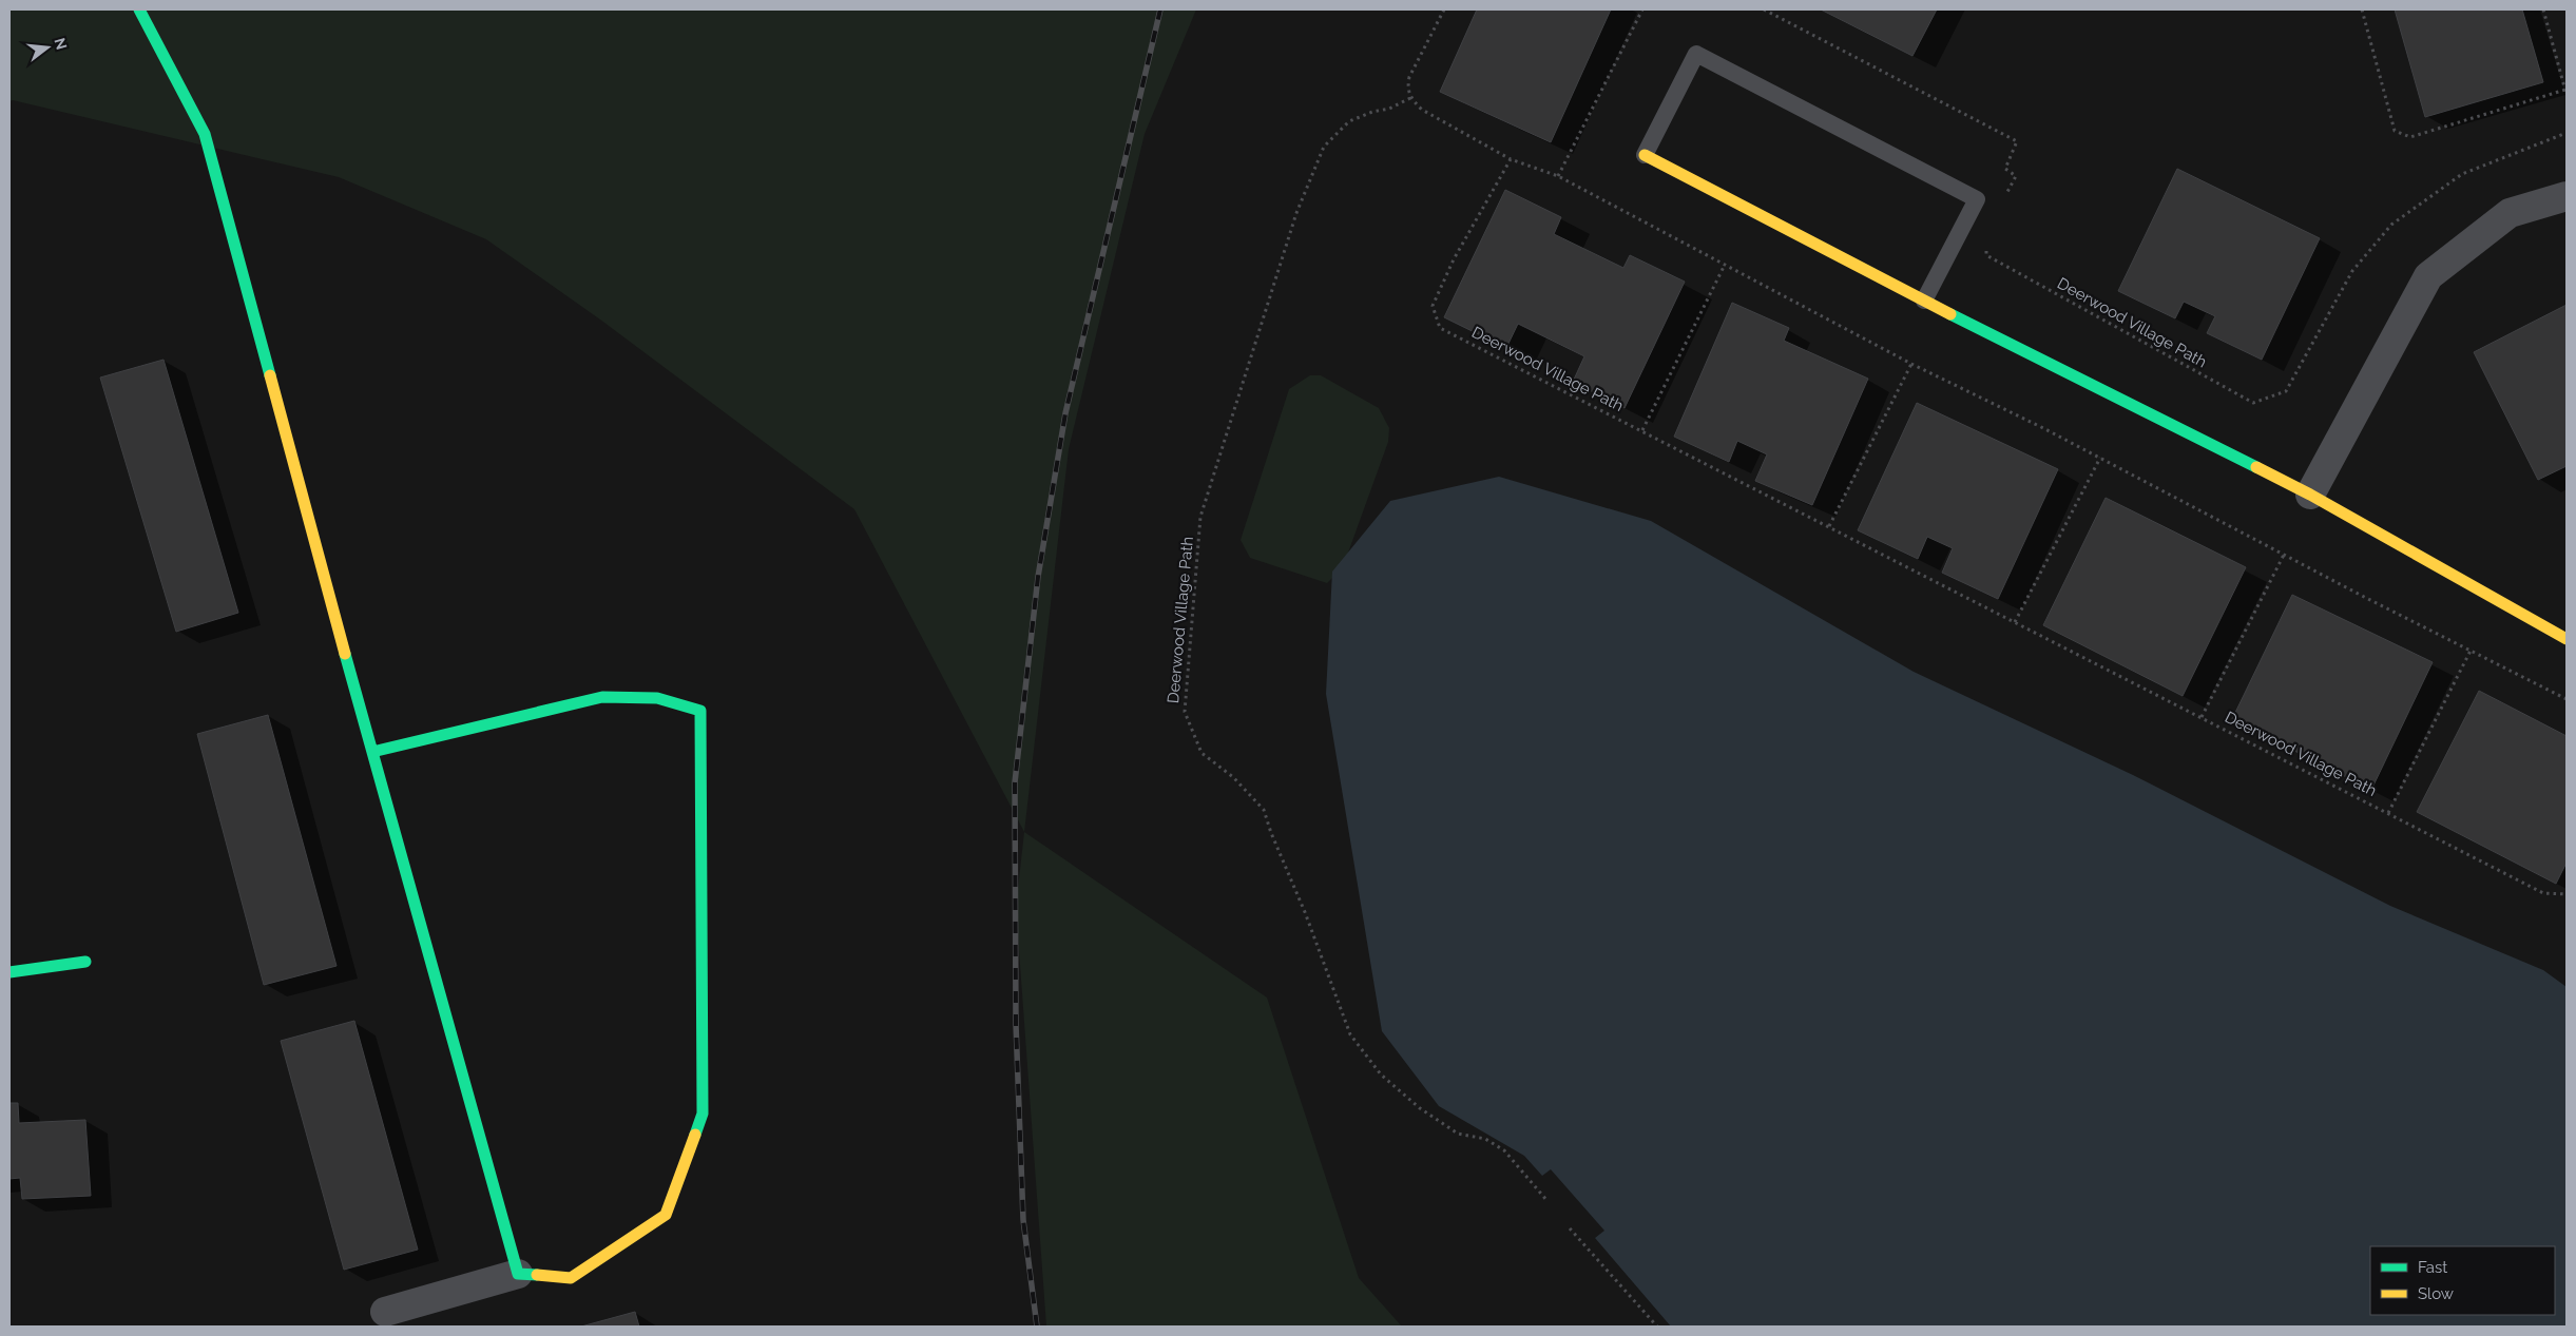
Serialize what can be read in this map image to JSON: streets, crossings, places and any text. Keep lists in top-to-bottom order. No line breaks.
{"streets":{"path":["Deerwood Village Path"]},"legend":["Fast","Slow"],"north":"right"}
